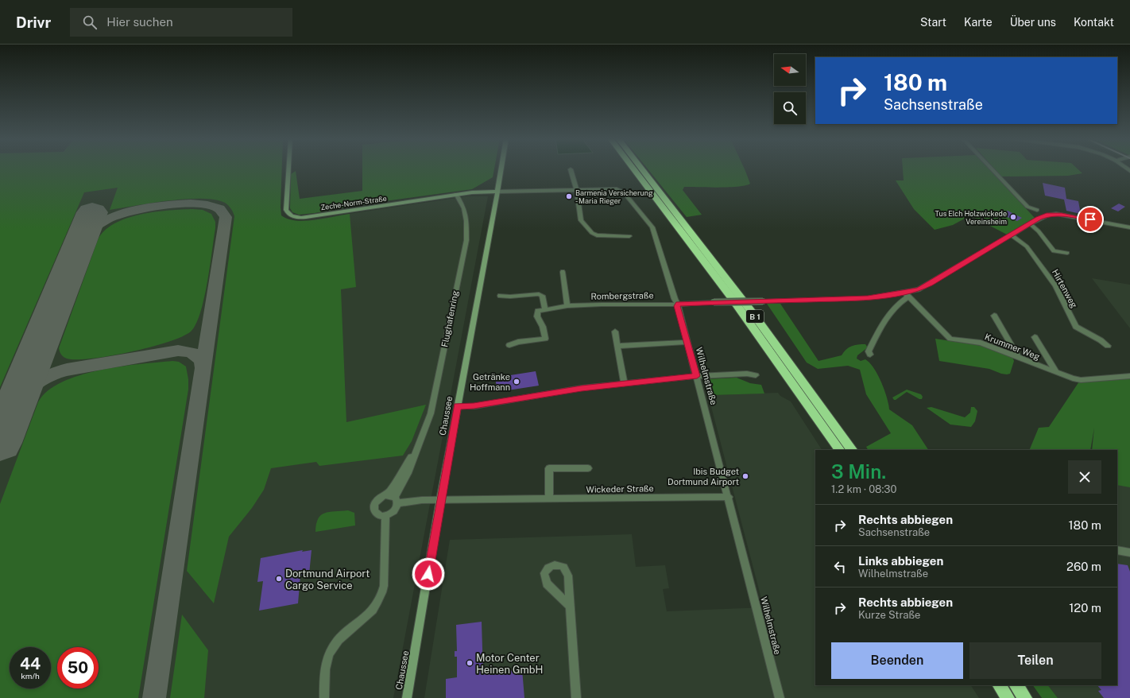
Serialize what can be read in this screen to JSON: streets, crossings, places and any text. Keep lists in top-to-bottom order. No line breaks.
{"streets":{"highway":["B 1"],"main road":["Zeche-Norm-Straße","Chaussee"],"street":["Hirtenweg","Rombergstraße","Flughafenring","Krummer Weg","Wilhelmstraße","Wickeder Straße"]},"crossings":[["Zeche-Norm-Straße","Flughafenring"],["Zeche-Norm-Straße","Wilhelmstraße"],["Zeche-Norm-Straße","Chaussee"],["Hirtenweg","Rombergstraße"],["Rombergstraße","Krummer Weg"],["Rombergstraße","Wilhelmstraße"],["Wilhelmstraße","Chaussee"],["Wilhelmstraße","Wickeder Straße"],["Chaussee","Wickeder Straße"]],"places":["Barmenia Versicherung - Maria Rieger","Tus Elch Holzwickede Vereinsheim","Getränke Hoffmann","Ibis Budget Dortmund Airport","Dortmund Airport Cargo Service","Motor Center Heinen GmbH"],"north":"left","page":{"header":"Drivr","search":"Hier suchen","nav":["Start","Karte","Über uns","Kontakt"],"turn":["180 m","Sachsenstraße"],"heading":["3 Min.","1.2 km · 08:30"],"list":[{"name":"Rechts abbiegen","note":"Sachsenstraße","value":"180 m"},{"name":"Links abbiegen","note":"Wilhelmstraße","value":"260 m"},{"name":"Rechts abbiegen","note":"Kurze Straße","value":"120 m"}],"buttons":["Beenden","Teilen"],"speed":"44 km/h","limit":"50"}}
